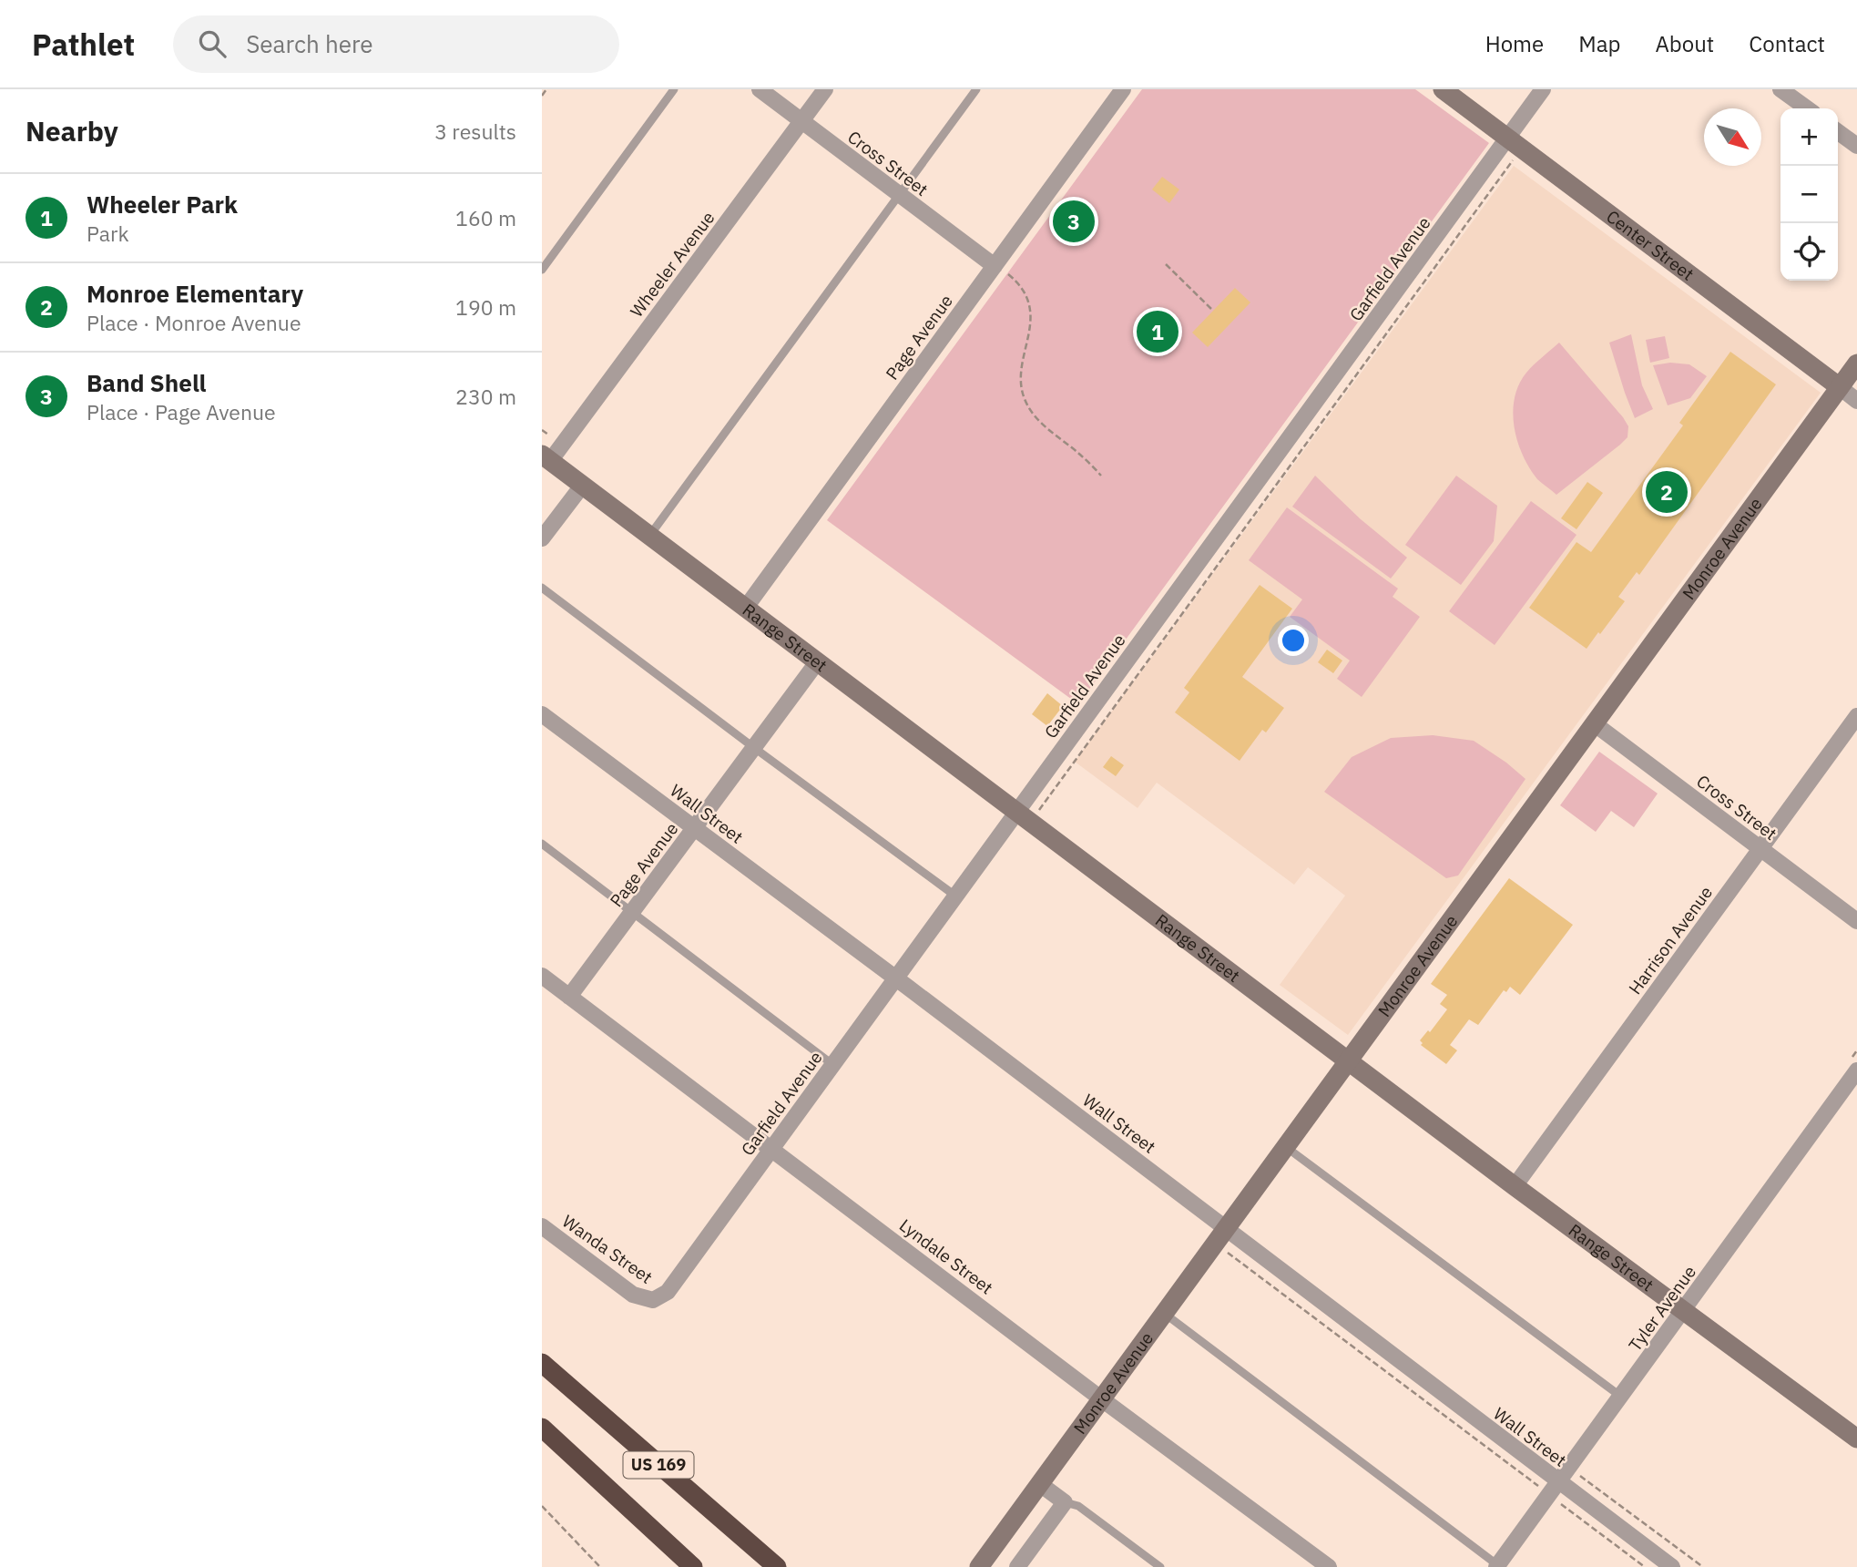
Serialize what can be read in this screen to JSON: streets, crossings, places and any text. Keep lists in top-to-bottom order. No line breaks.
{"streets":{"highway":["US 169"],"street":["Cross Street","Center Street","Wheeler Avenue","Garfield Avenue","Page Avenue","Monroe Avenue","Range Street","Wall Street","Harrison Avenue","Wanda Street","Lyndale Street","Tyler Avenue"]},"crossings":[["Cross Street","Wheeler Avenue"],["Cross Street","Page Avenue"],["Cross Street","Monroe Avenue"],["Cross Street","Harrison Avenue"],["Center Street","Garfield Avenue"],["Center Street","Monroe Avenue"],["Wheeler Avenue","Range Street"],["Garfield Avenue","Range Street"],["Garfield Avenue","Wall Street"],["Garfield Avenue","Wanda Street"],["Garfield Avenue","Lyndale Street"],["Page Avenue","Range Street"],["Page Avenue","Wall Street"],["Page Avenue","Lyndale Street"],["Monroe Avenue","Range Street"],["Monroe Avenue","Wall Street"],["Monroe Avenue","Lyndale Street"],["Range Street","Harrison Avenue"],["Range Street","Tyler Avenue"],["Wall Street","Tyler Avenue"]],"north":"bottom right","page":{"header":"Pathlet","search":"Search here","nav":["Home","Map","About","Contact"],"heading":["Nearby","3 results"],"map_buttons":["+","−"],"list":[{"mark":"1","name":"Wheeler Park","note":"Park","value":"160 m"},{"mark":"2","name":"Monroe Elementary","note":"Place · Monroe Avenue","value":"190 m"},{"mark":"3","name":"Band Shell","note":"Place · Page Avenue","value":"230 m"}],"pins":["3","1","2"]}}
